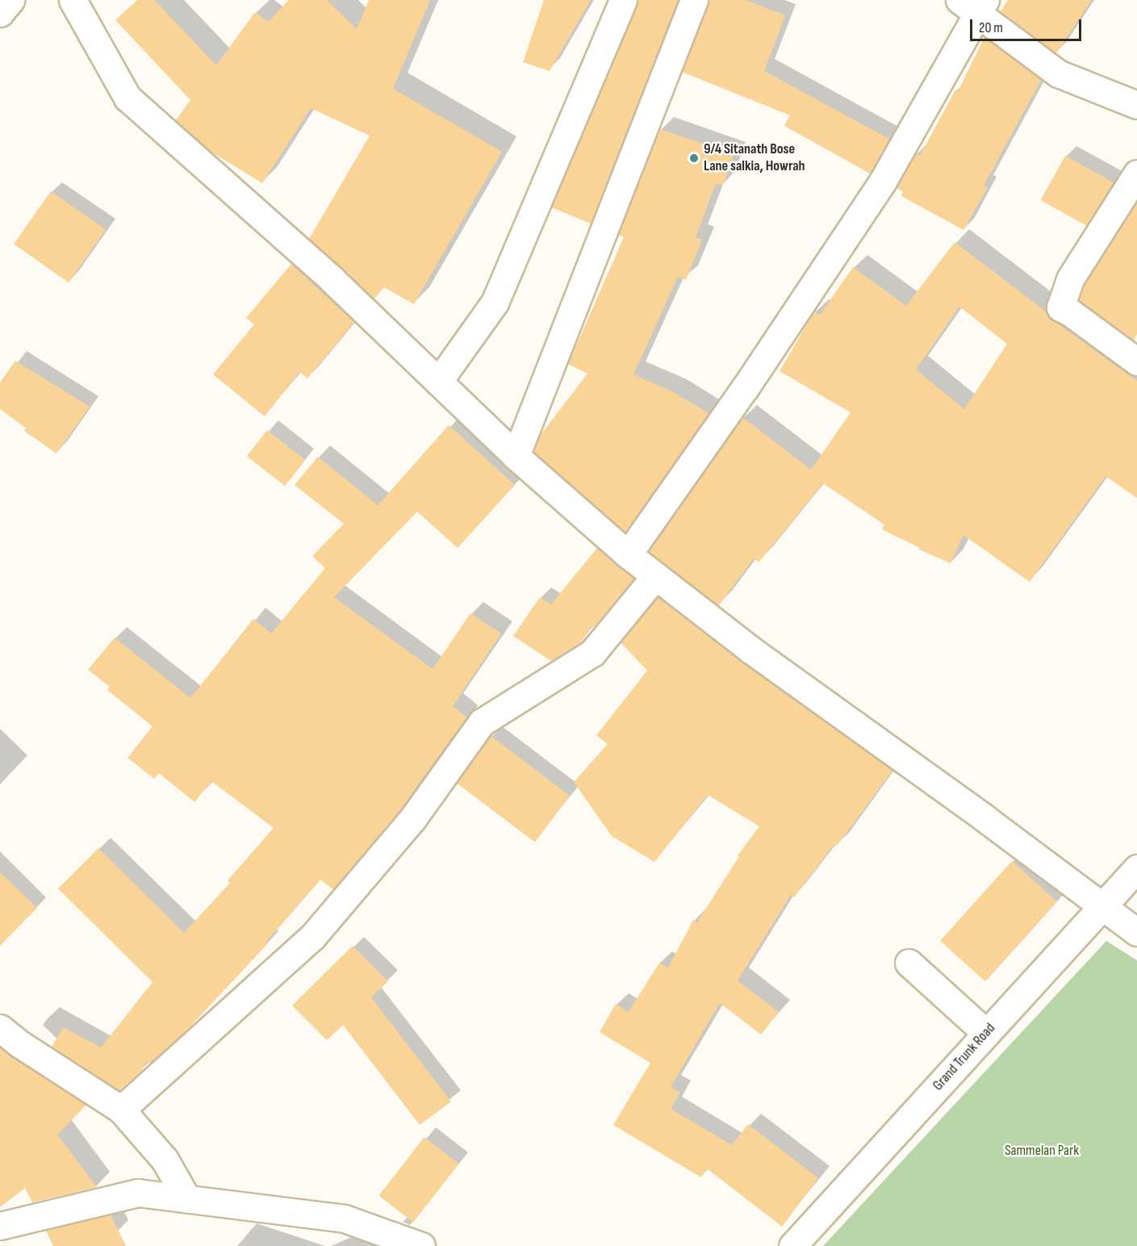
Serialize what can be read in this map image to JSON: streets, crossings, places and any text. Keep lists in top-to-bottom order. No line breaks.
{"streets":{"street":["Grand Trunk Road"]},"parks":["Sammelan Park"],"places":["9/4 Sitanath Bose Lane salkia, Howrah"],"scale_bar":"20 m"}
